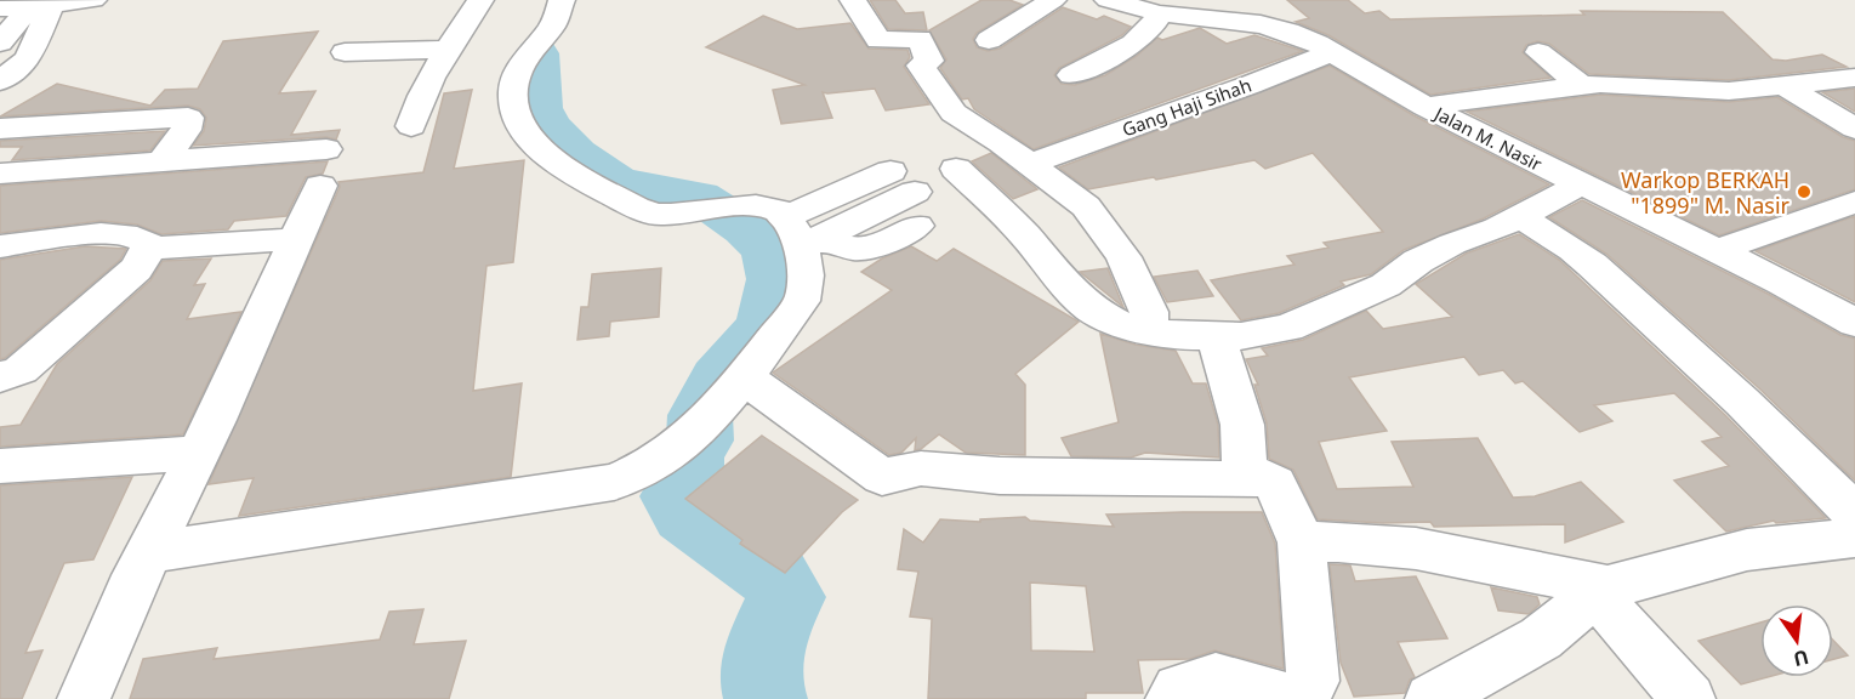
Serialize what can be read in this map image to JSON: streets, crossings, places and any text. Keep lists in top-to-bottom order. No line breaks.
{"streets":{"street":["Gang Haji Sihah","Jalan M. Nasir"]},"crossings":[["Gang Haji Sihah","Jalan M. Nasir"]],"places":["Warkop BERKAH \"1899\" M. Nasir"],"north":"bottom"}
